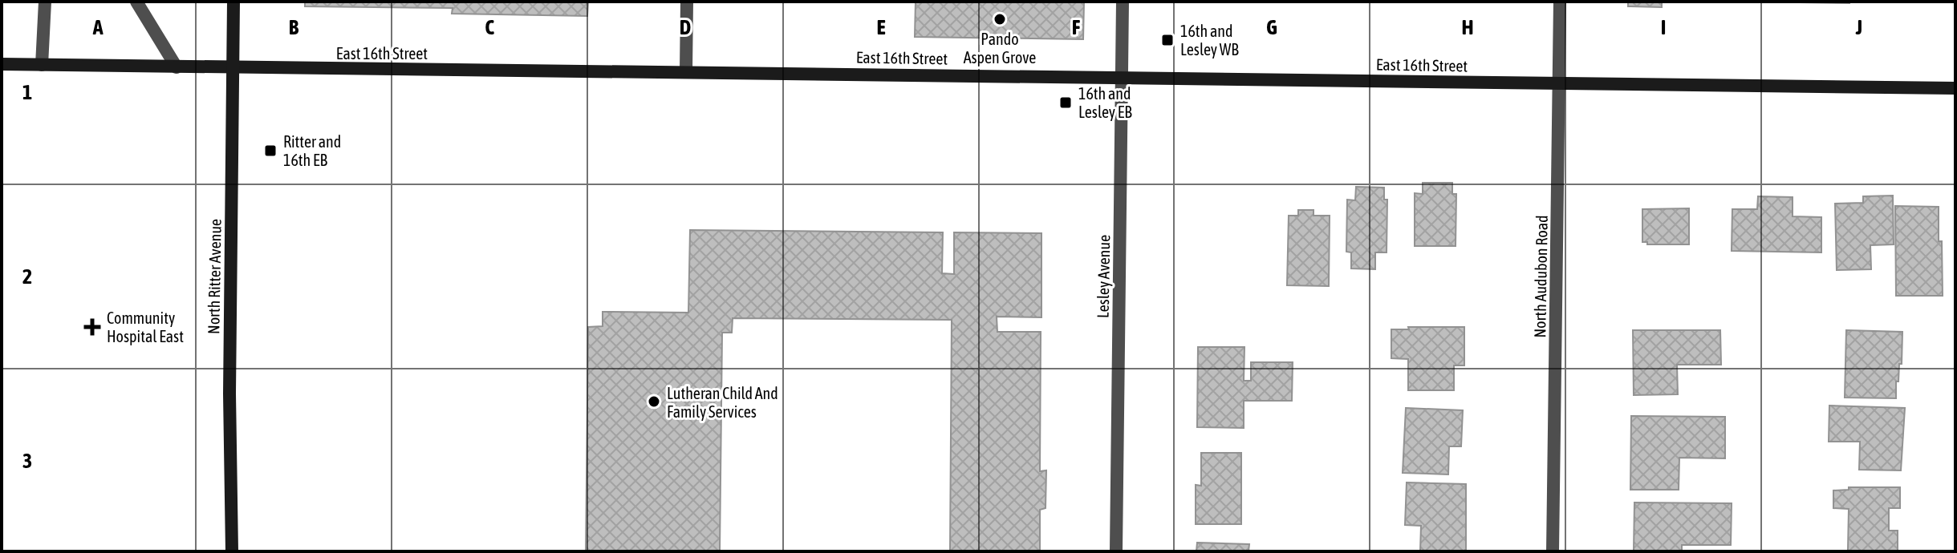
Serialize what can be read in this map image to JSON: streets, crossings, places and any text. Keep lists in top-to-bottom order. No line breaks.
{"streets":{"main road":["East 16th Street","North Ritter Avenue"],"street":["Lesley Avenue","North Audubon Road"]},"crossings":[["East 16th Street","North Ritter Avenue"],["East 16th Street","Lesley Avenue"],["East 16th Street","North Audubon Road"]],"places":{"other":["Pando Aspen Grove","Lutheran Child And Family Services"],"transit":["16th and Lesley WB","16th and Lesley EB","Ritter and 16th EB"],"health":["Community Hospital East"]},"grid":{"columns":["A","B","C","D","E","F","G","H","I","J"],"rows":["1","2","3"]}}
